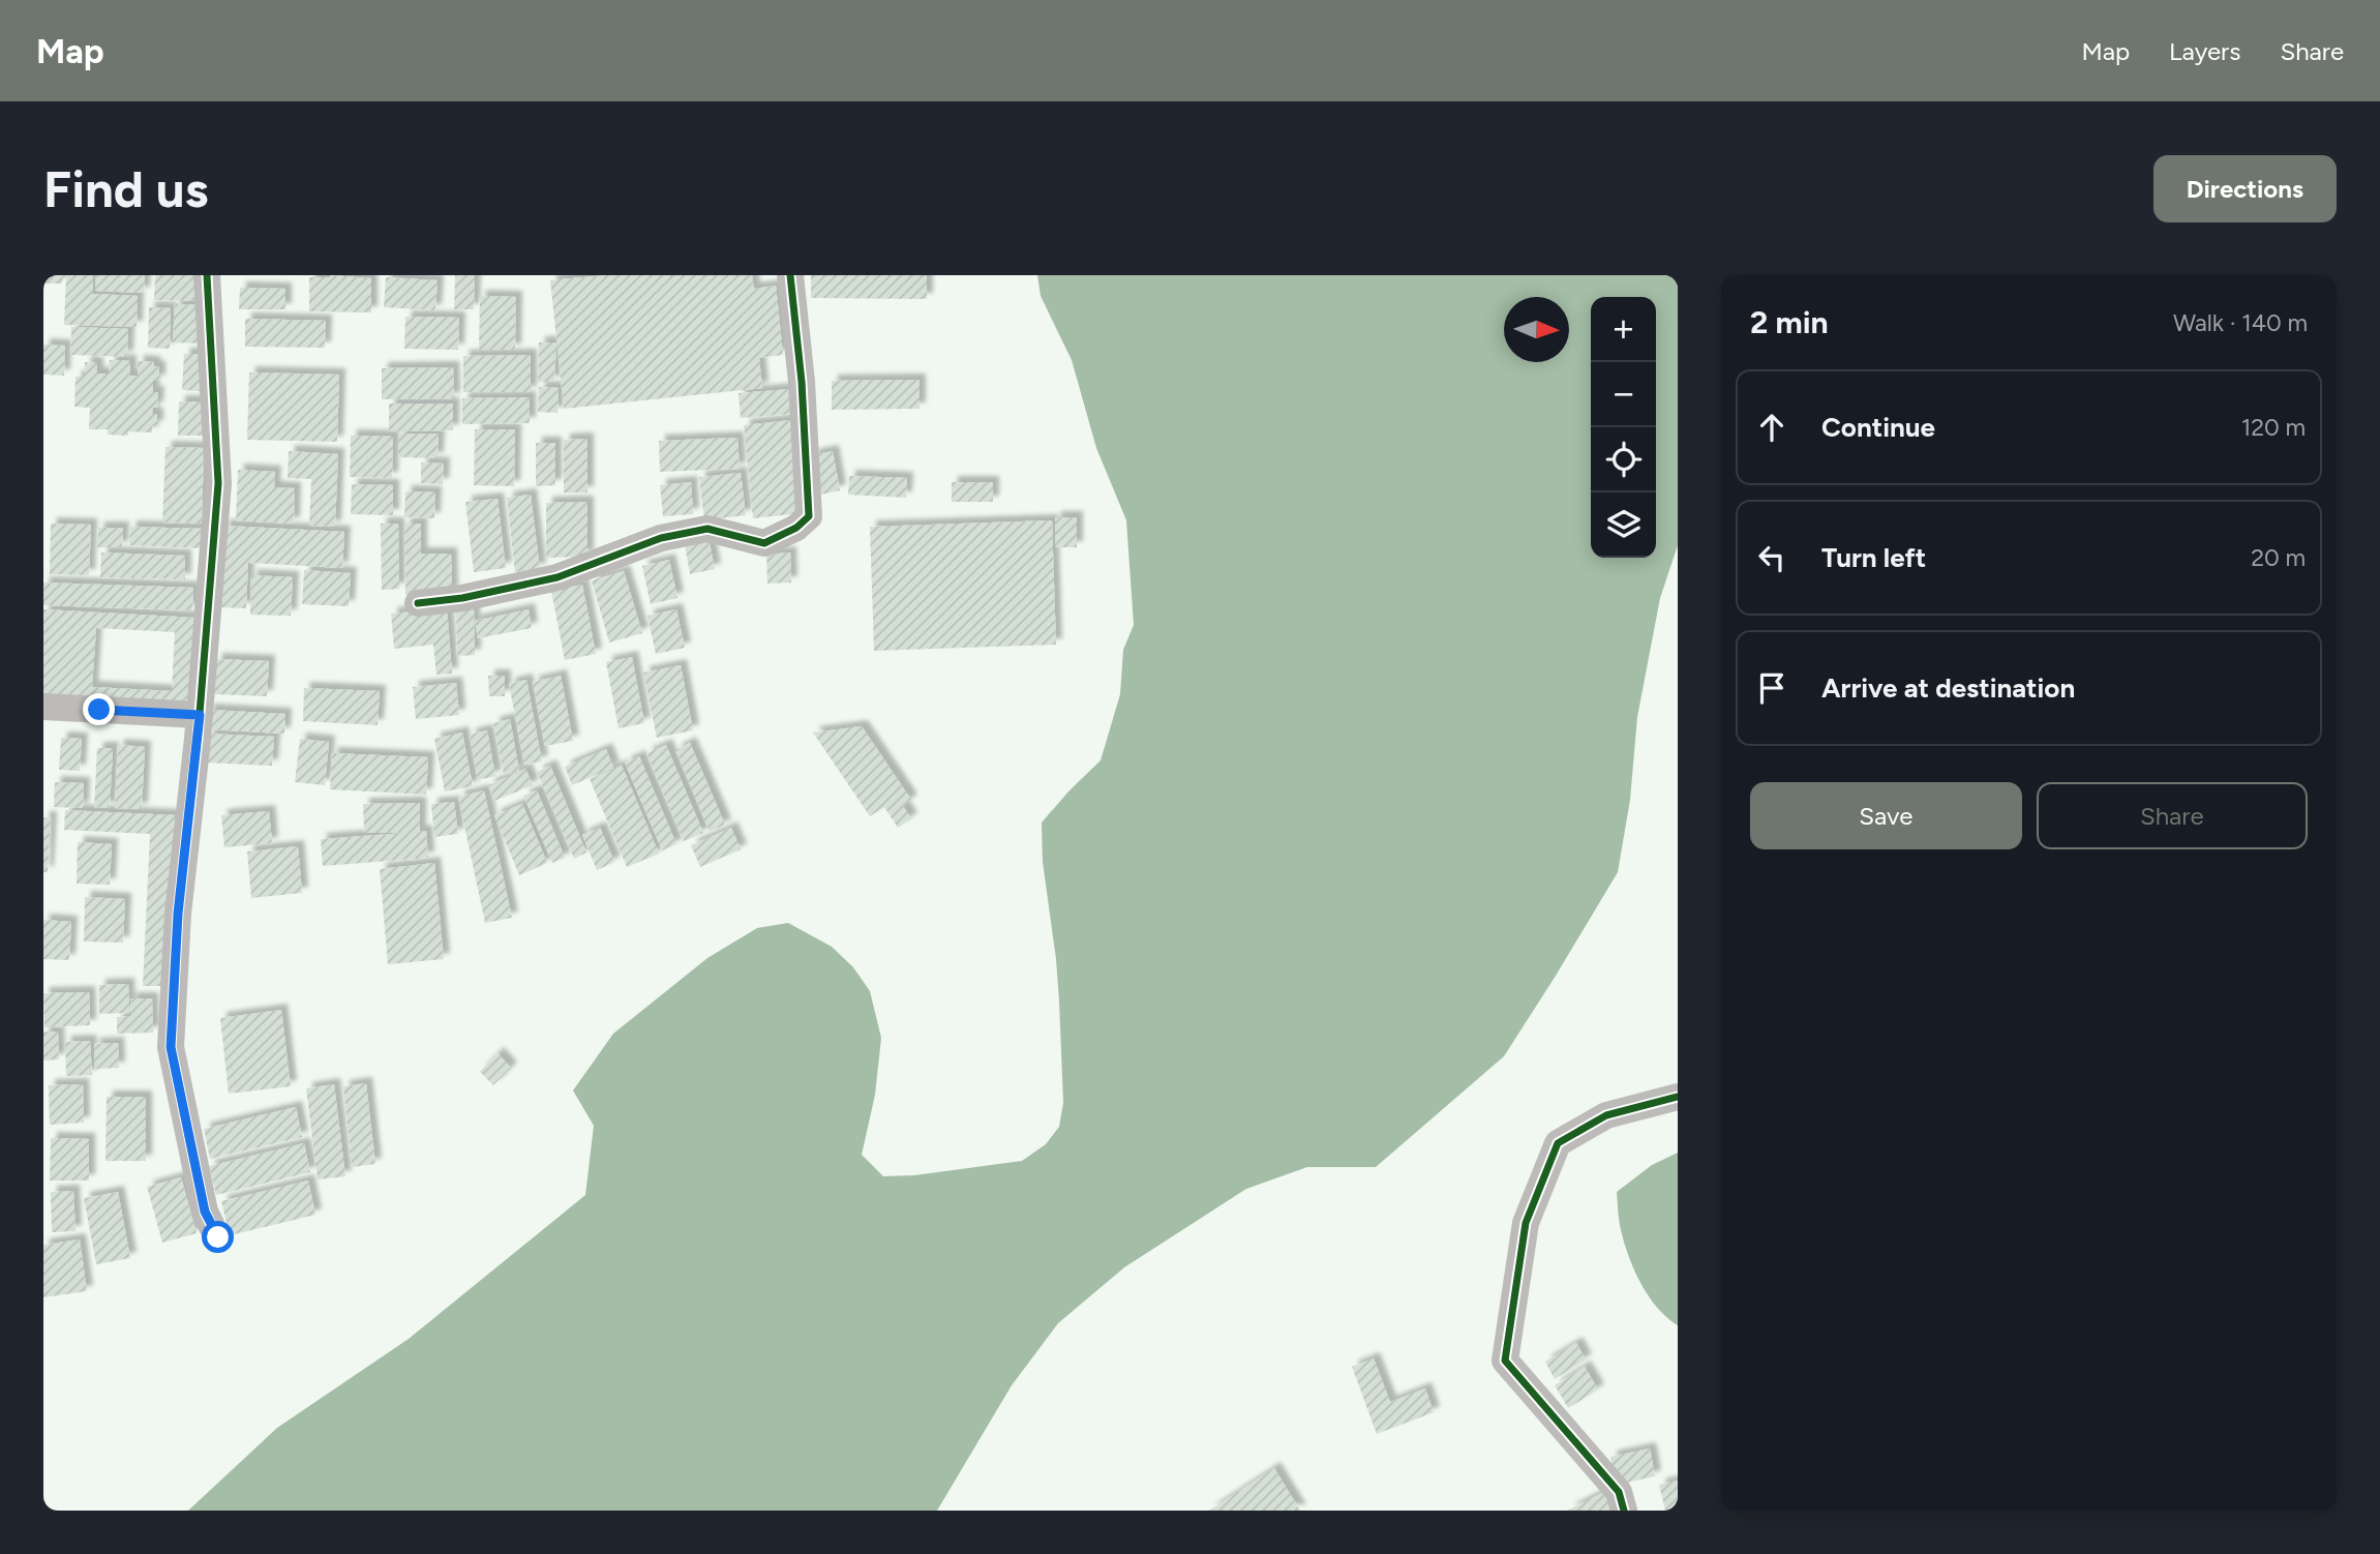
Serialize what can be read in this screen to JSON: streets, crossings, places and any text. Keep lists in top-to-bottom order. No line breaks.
{"north":"right","page":{"header":"Map","nav":["Map","Layers","Share"],"buttons":["Directions",["Save","Share"]],"title":"Find us","heading":["2 min","Walk · 140 m"],"map_buttons":["+","−"],"list":[["Continue","120 m"],["Turn left","20 m"],"Arrive at destination"]}}
